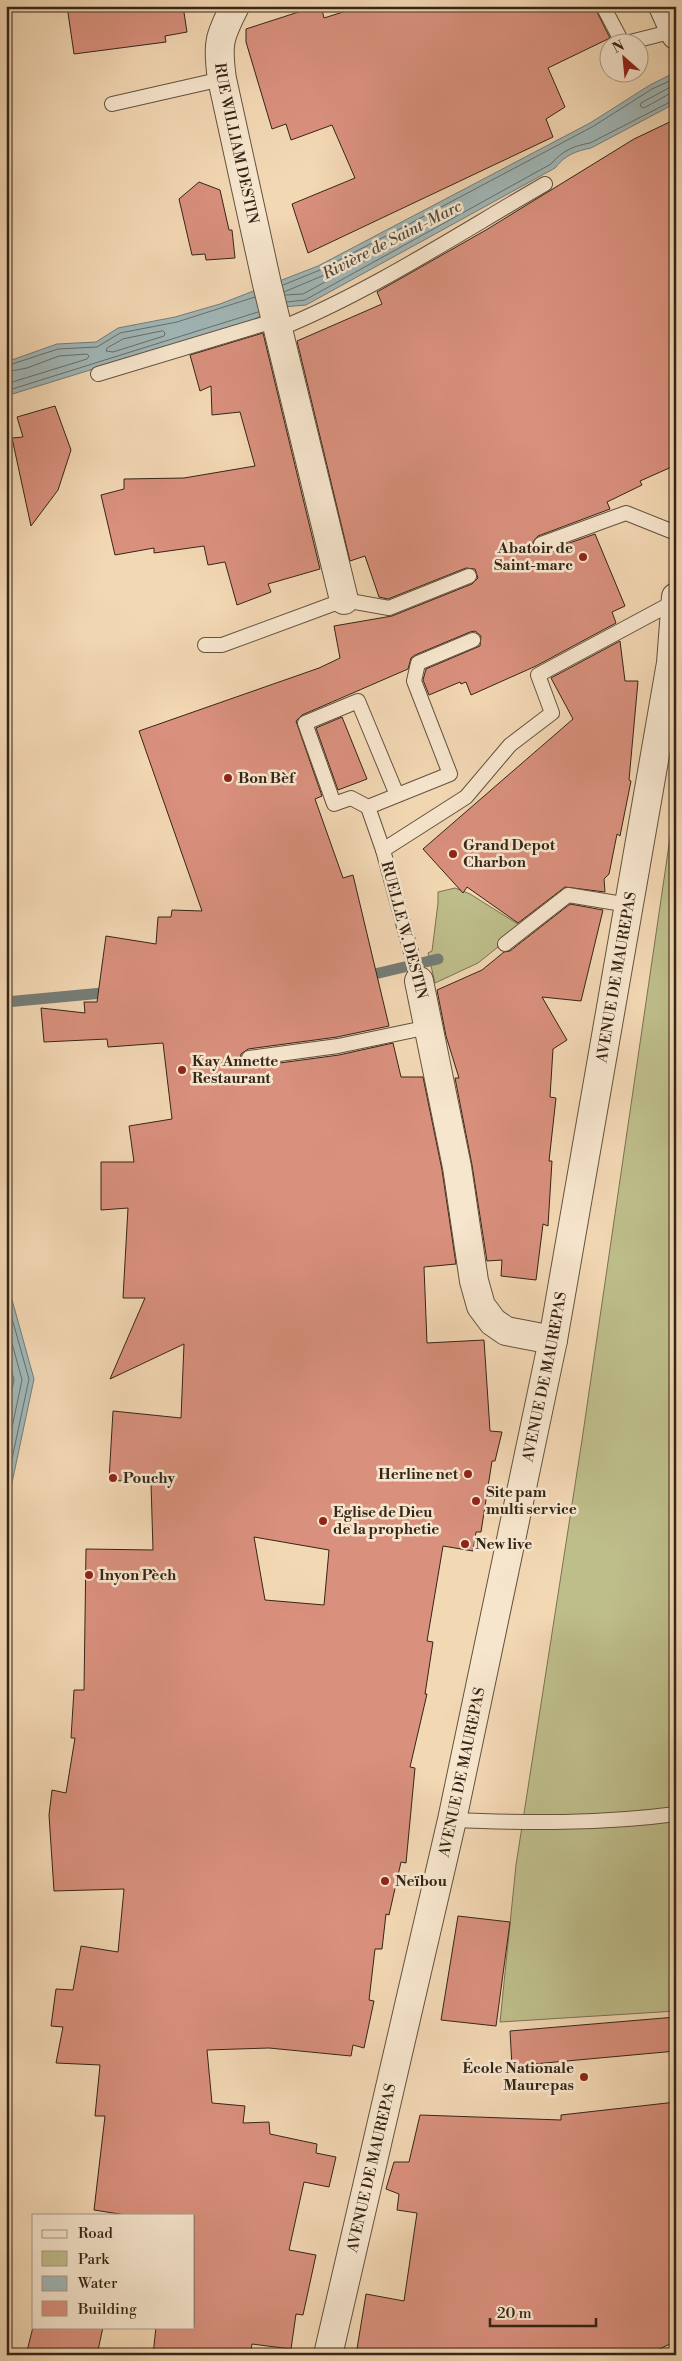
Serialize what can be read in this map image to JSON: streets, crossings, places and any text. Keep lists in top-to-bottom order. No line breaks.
{"streets":{"street":["RUE WILLIAM DESTIN","RUELLE W. DESTIN","AVENUE DE MAUREPAS"]},"crossings":[["RUELLE W. DESTIN","AVENUE DE MAUREPAS"]],"water":["Rivière de Saint-Marc"],"places":["Abatoir de Saint-marc","Bon Bèf","Grand Depot Charbon","Kay Annette Restaurant","Herline net","Pouchy","Site pam multi service","Eglise de Dieu de la prophetie","New live","Inyon Pèch","Neïbou","École Nationale Maurepas"],"legend":["Road","Park","Water","Building"],"scale_bar":"20 m","north":"top left"}
